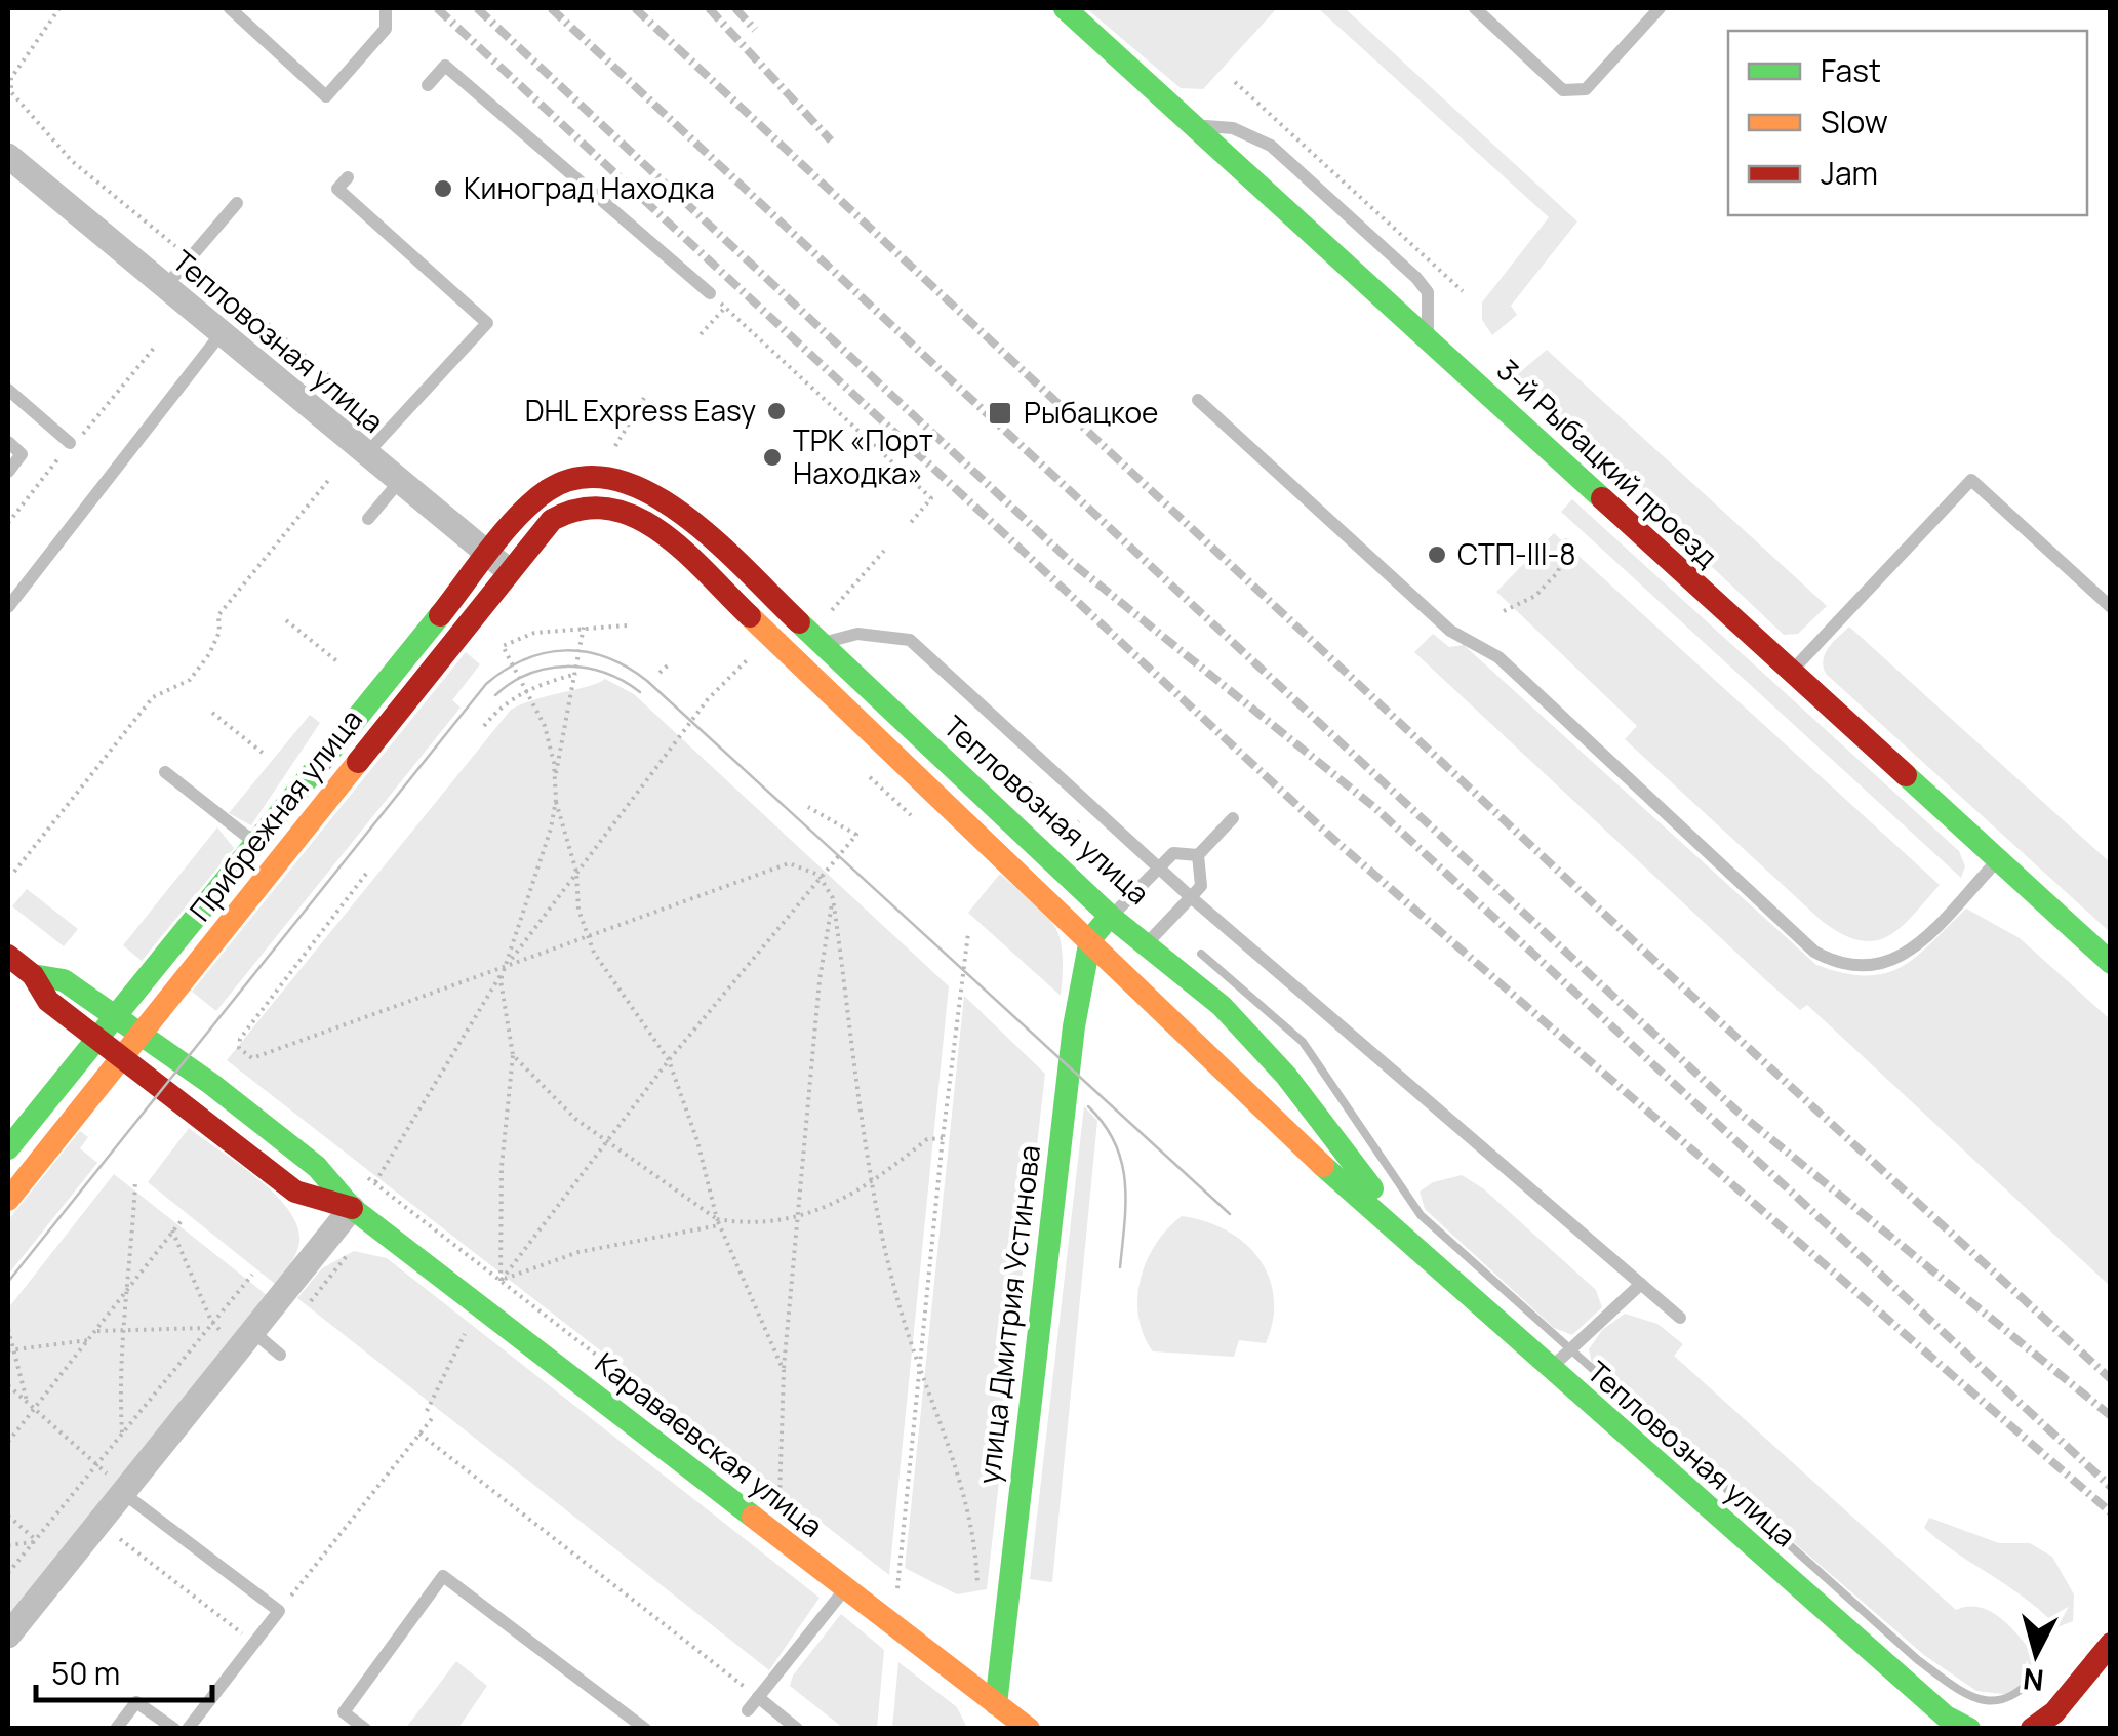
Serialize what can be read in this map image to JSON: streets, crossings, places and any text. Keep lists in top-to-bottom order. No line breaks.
{"streets":{"street":["Тепловозная улица","3-й Рыбацкий проезд","Прибрежная улица","улица Дмитрия Устинова","Караваевская улица"]},"crossings":[["Тепловозная улица","Прибрежная улица"],["Тепловозная улица","улица Дмитрия Устинова"],["Прибрежная улица","Караваевская улица"],["улица Дмитрия Устинова","Караваевская улица"]],"places":{"other":["Киноград Находка","DHL Express Easy","ТРК «Порт Находка»","СТП-III-8"],"transit":["Рыбацкое"]},"legend":["Fast","Slow","Jam"],"scale_bar":"50 m","north":"bottom"}
